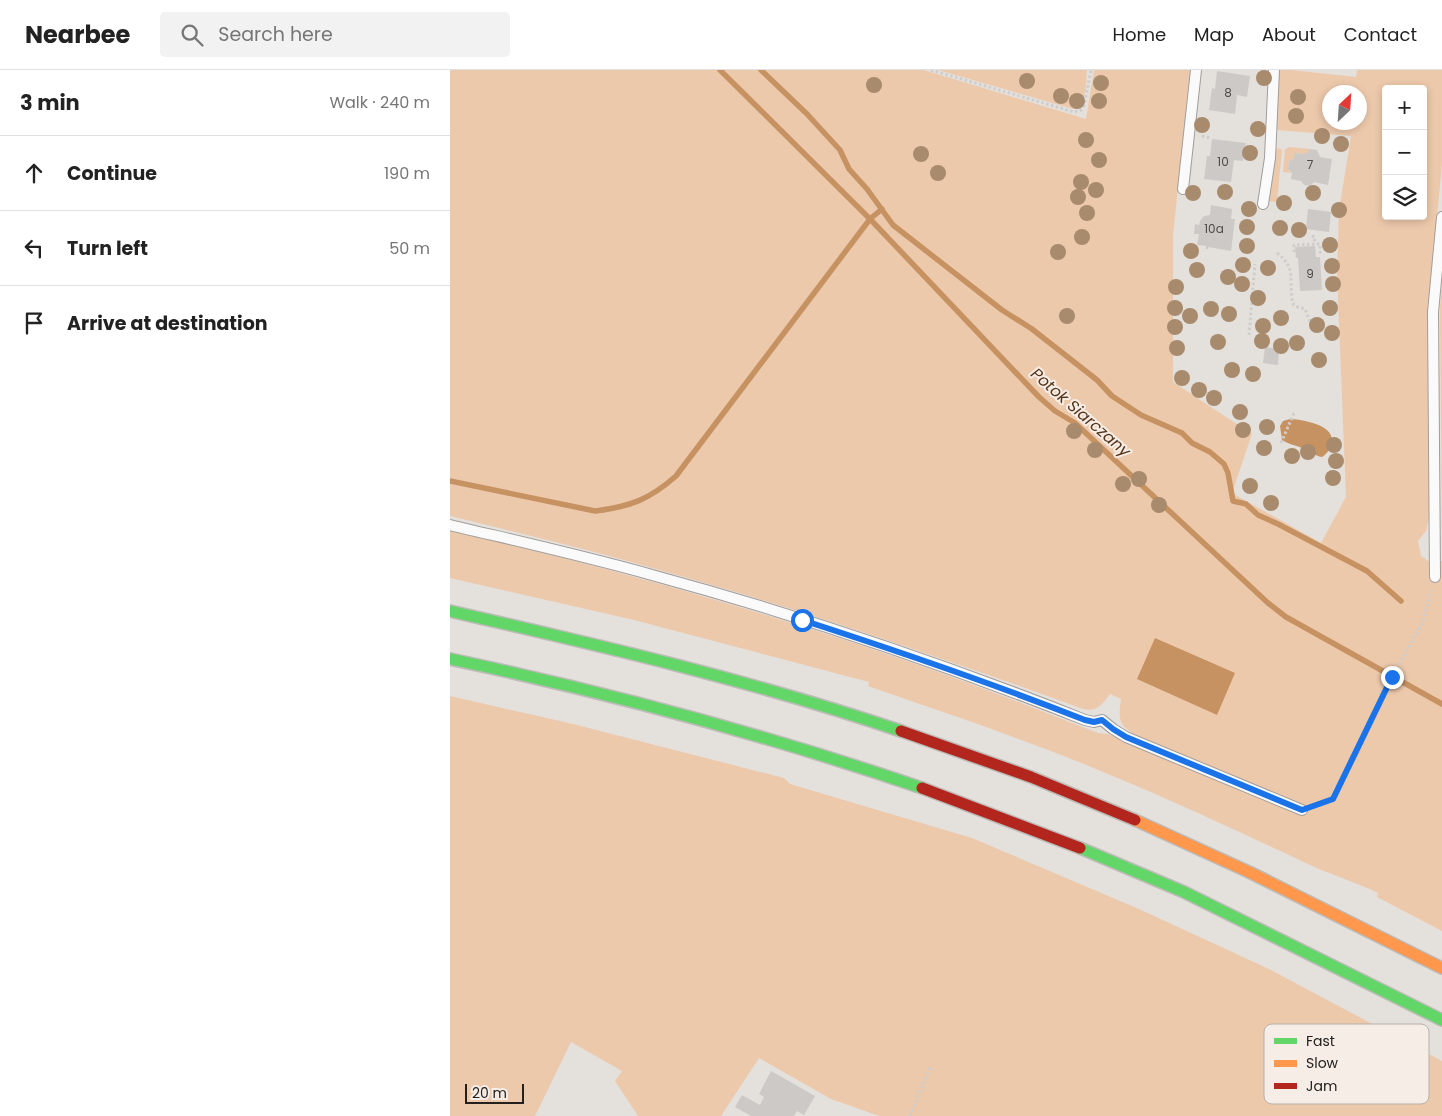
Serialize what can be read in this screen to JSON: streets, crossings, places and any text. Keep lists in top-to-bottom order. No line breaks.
{"water":["Potok Siarczany"],"house_numbers":["8","10","7","10a","9"],"legend":["Fast","Slow","Jam"],"scale_bar":"20 m","north":"top right","page":{"header":"Nearbee","search":"Search here","nav":["Home","Map","About","Contact"],"heading":["3 min","Walk · 240 m"],"map_buttons":["+","−"],"list":[["Continue","190 m"],["Turn left","50 m"],"Arrive at destination"],"scale":"20 m"}}
